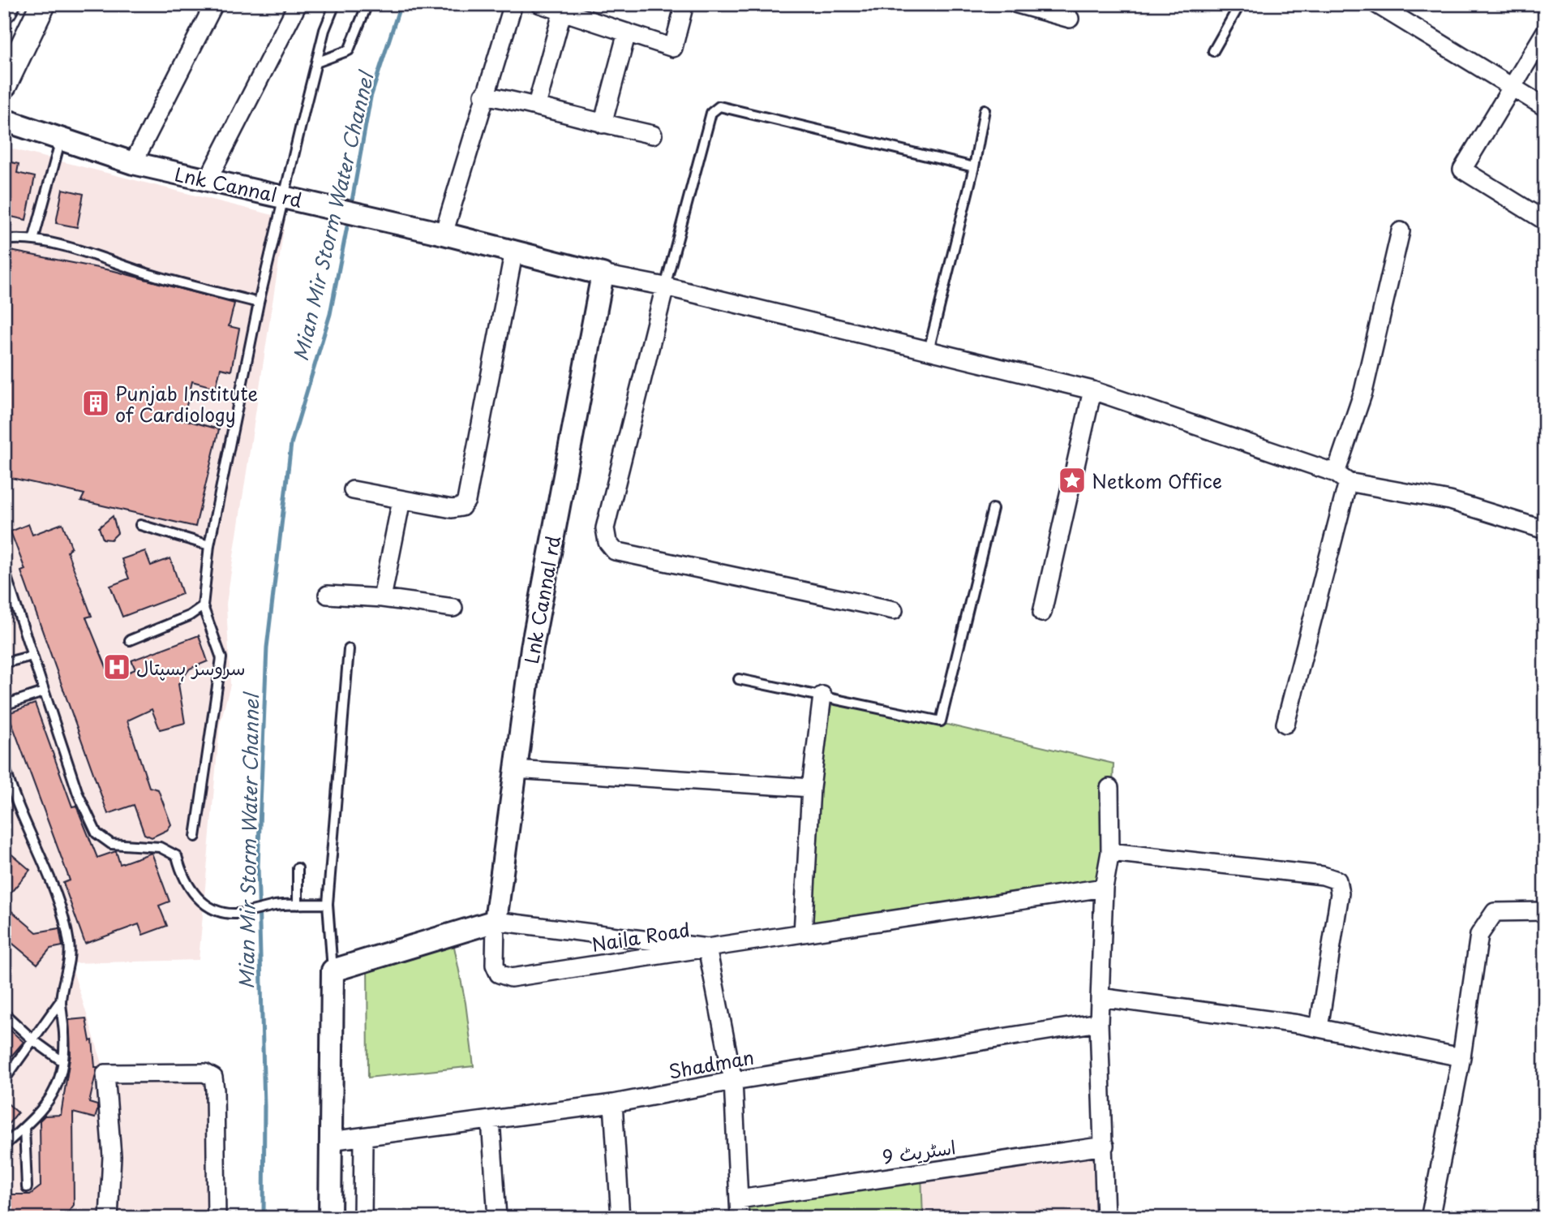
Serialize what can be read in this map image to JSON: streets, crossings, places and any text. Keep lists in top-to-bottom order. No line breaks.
{"streets":{"street":["Lnk Cannal rd","Naila Road","Shadman","اسٹریٹ 9"]},"crossings":[["Lnk Cannal rd","Naila Road"],["Naila Road","Shadman"],["Naila Road","اسٹریٹ 9"]],"water":["Mian Mir Storm Water Channel"],"places":{"building":["Punjab Institute of Cardiology"],"place":["Netkom Office"],"hospital":["سروسز ہسپتال"]}}
